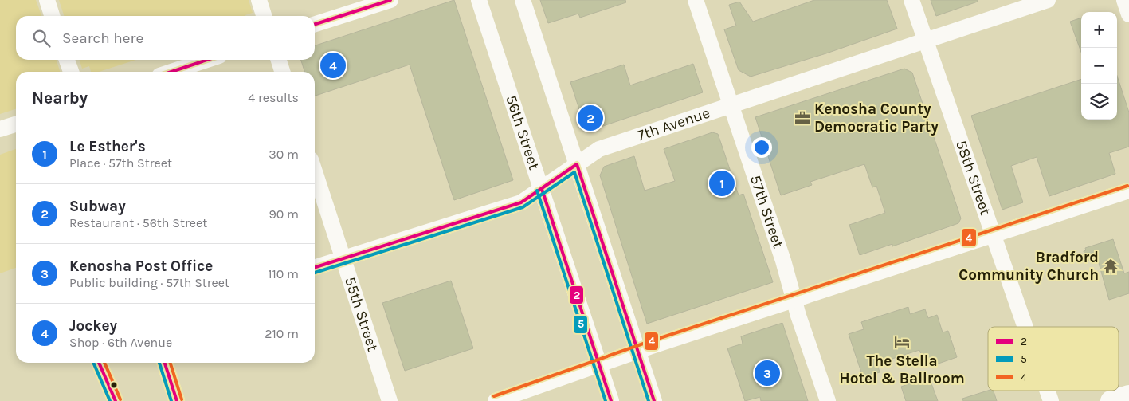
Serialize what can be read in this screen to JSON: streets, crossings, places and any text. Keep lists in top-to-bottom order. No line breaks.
{"streets":{"street":["7th Avenue","56th Street","58th Street","57th Street","55th Street"]},"crossings":[["7th Avenue","56th Street"],["7th Avenue","58th Street"],["7th Avenue","57th Street"],["7th Avenue","55th Street"]],"places":{"office":["Kenosha County Democratic Party"],"temple":["Bradford Community Church"],"hotel":["The Stella Hotel & Ballroom"]},"lines":["transit line 2","transit line 5","transit line 4"],"legend":["2","5","4"],"page":{"map_buttons":["+","−"],"search":"Search here","pins":["4","2","1","3"],"heading":["Nearby","4 results"],"list":[{"mark":"1","name":"Le Esther's","note":"Place · 57th Street","value":"30 m"},{"mark":"2","name":"Subway","note":"Restaurant · 56th Street","value":"90 m"},{"mark":"3","name":"Kenosha Post Office","note":"Public building · 57th Street","value":"110 m"},{"mark":"4","name":"Jockey","note":"Shop · 6th Avenue","value":"210 m"}]}}
